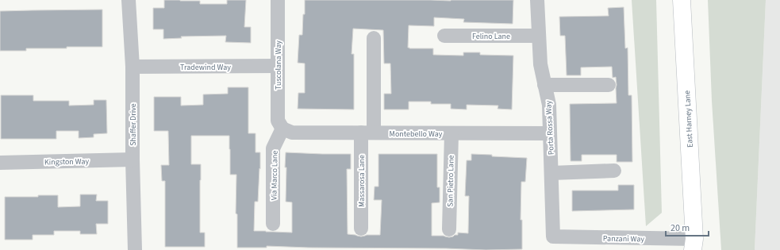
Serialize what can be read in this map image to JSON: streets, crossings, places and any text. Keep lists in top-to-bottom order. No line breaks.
{"streets":{"main road":["East Harney Lane"],"street":["Felino Lane","Tuscolana Way","Tradewind Way","Shaffer Drive","Porta Rossa Way","Montebello Way","Kingston Way","Via Marco Lane","Massarosa Lane","San Pietro Lane","Panzani Way"]},"crossings":[["Felino Lane","Porta Rossa Way"],["Tuscolana Way","Tradewind Way"],["Tuscolana Way","Montebello Way"],["Tuscolana Way","Via Marco Lane"],["Tradewind Way","Shaffer Drive"],["East Harney Lane","Panzani Way"],["Shaffer Drive","Kingston Way"],["Porta Rossa Way","Montebello Way"],["Porta Rossa Way","Panzani Way"],["Montebello Way","Via Marco Lane"],["Montebello Way","Massarosa Lane"],["Montebello Way","San Pietro Lane"]],"scale_bar":"20 m"}
